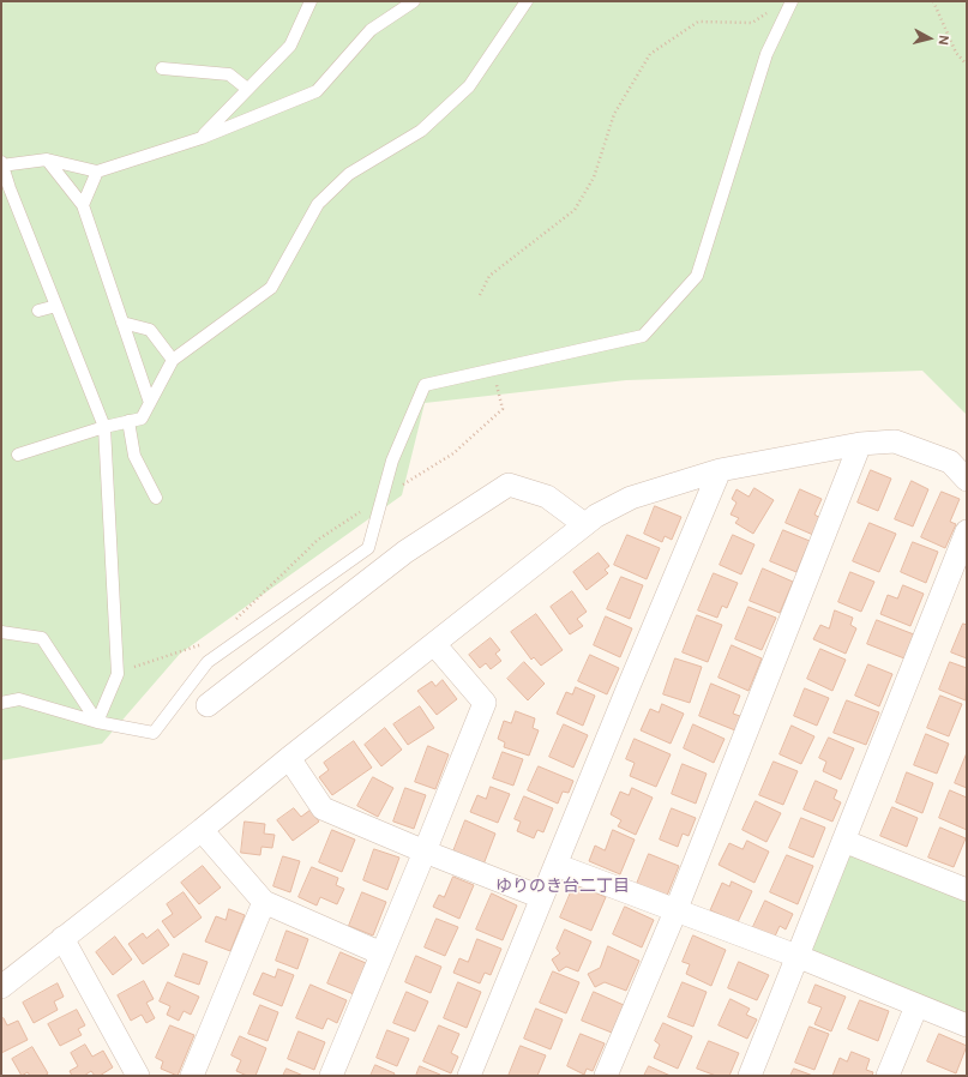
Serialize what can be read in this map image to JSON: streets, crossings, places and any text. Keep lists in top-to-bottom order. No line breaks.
{"districts":["ゆりのき台二丁目"],"north":"right"}
